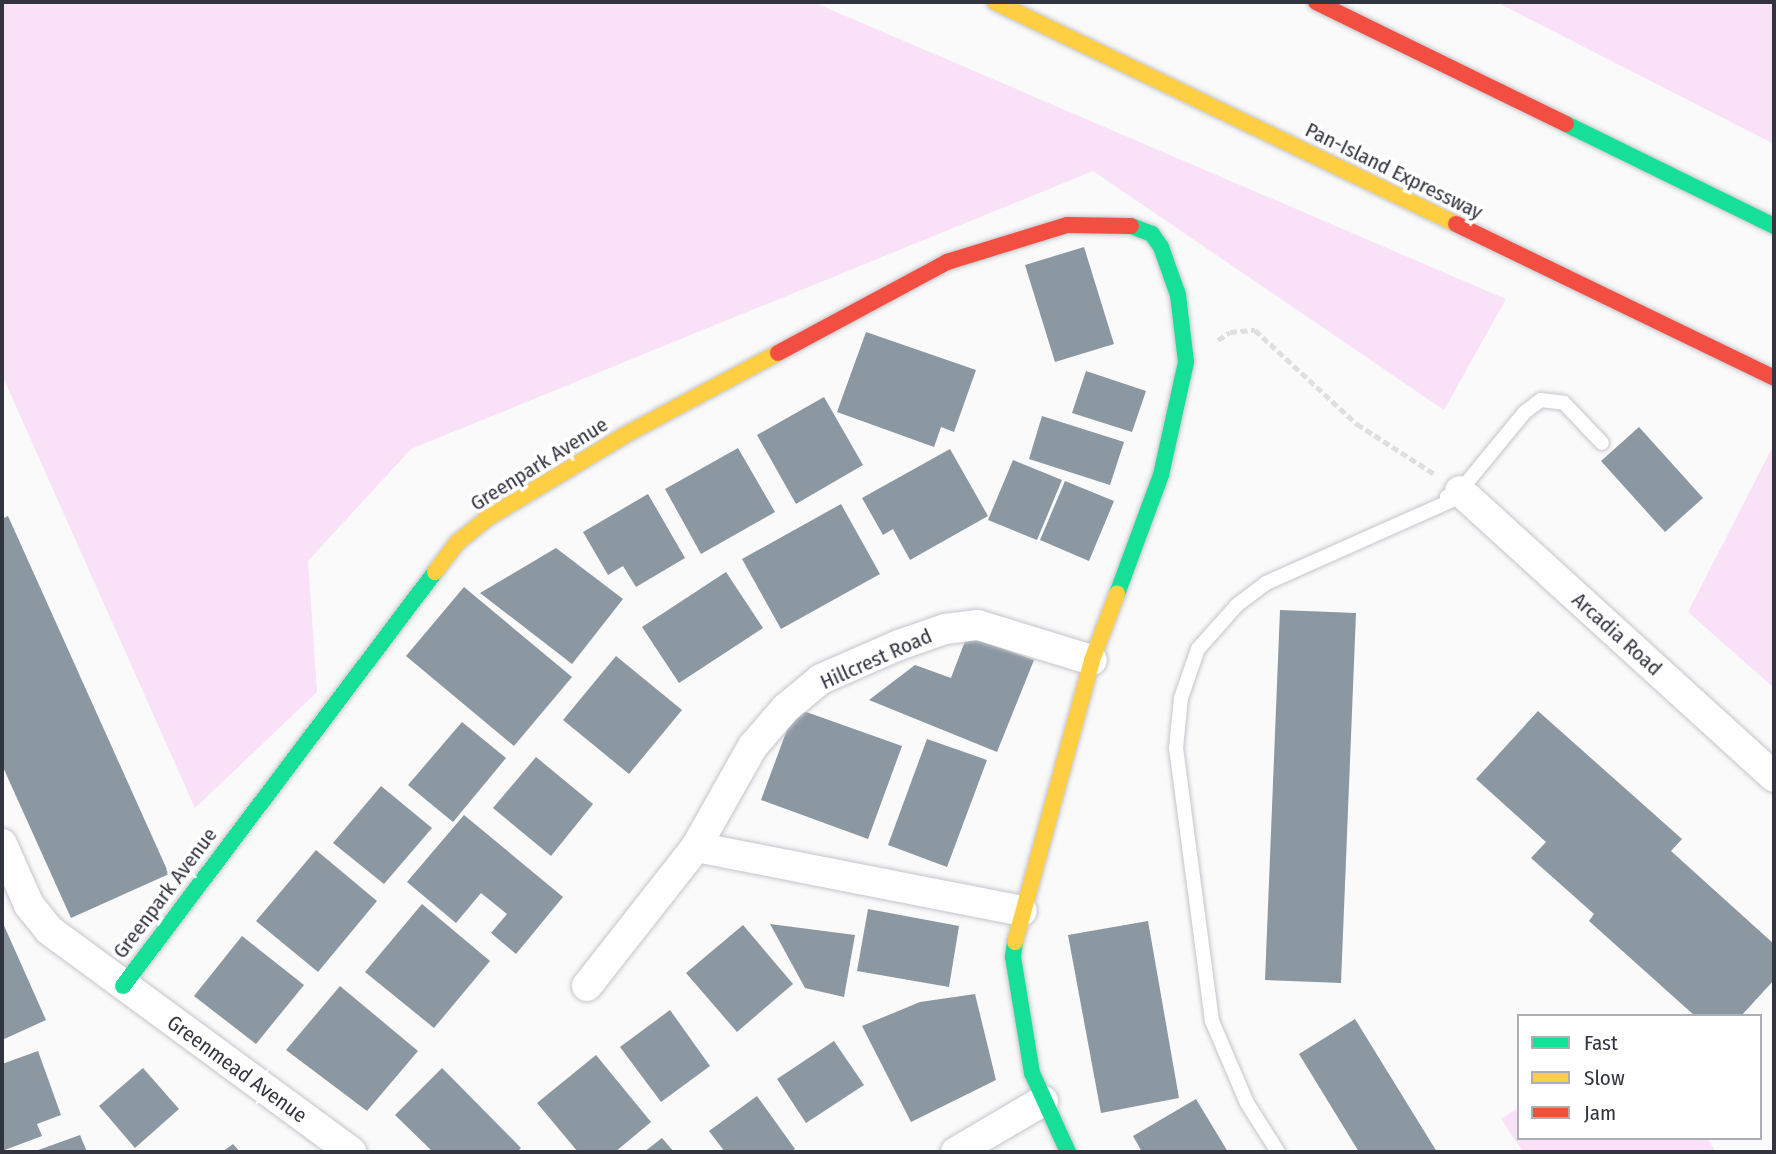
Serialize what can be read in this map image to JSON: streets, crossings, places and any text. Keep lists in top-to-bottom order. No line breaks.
{"streets":{"main road":["Pan-Island Expressway","Greenpark Avenue"],"street":["Arcadia Road","Hillcrest Road","Greenmead Avenue"]},"crossings":[["Greenpark Avenue","Greenmead Avenue"]],"legend":["Fast","Slow","Jam"]}
